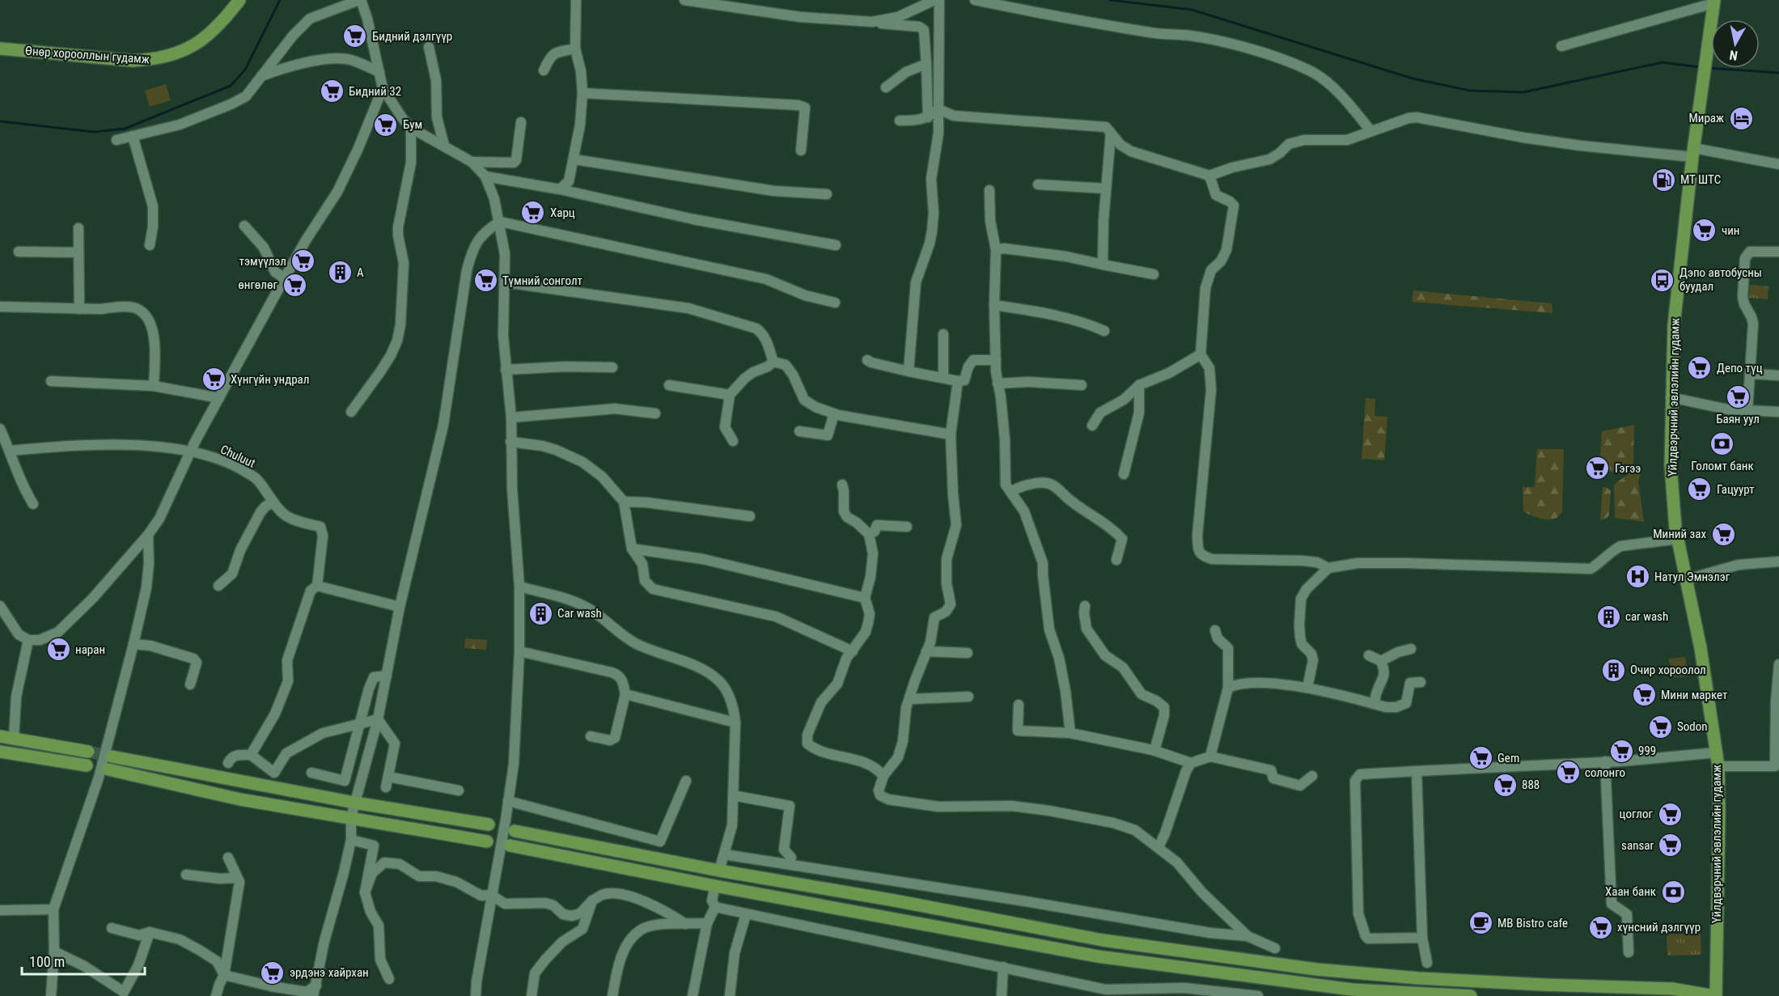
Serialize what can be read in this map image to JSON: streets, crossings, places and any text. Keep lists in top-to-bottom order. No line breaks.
{"streets":{"main road":["Өнөр хорооллын гудамж","Үйлдвэрчний эвлэлийн гудамж"],"street":["Chuluut"]},"places":{"supermarket":["Бидний дэлгүүр","Бидний 32","Бум","Харц","чин","тэмүүлэл","Түмний сонголт","өнгөлөг","Депо түц","Хүнгүйн ундрал","Баян уул","Гэгээ","Гацуурт","Миний зах","наран","Мини маркет","Sodon","999","Gem","солонго","888","цоглог","sansar","хүнсний дэлгүүр","эрдэнэ хайрхан"],"hotel":["Мираж"],"fuel station":["МТ ШТС"],"building":["A","Car wash","car wash","Очир хороолол"],"bus stop":["Дэпо автобусны буудал"],"bank":["Голомт банк","Хаан банк"],"hospital":["Натул Эмнэлэг"],"cafe":["MB Bistro cafe"]},"scale_bar":"100 m","north":"bottom"}
